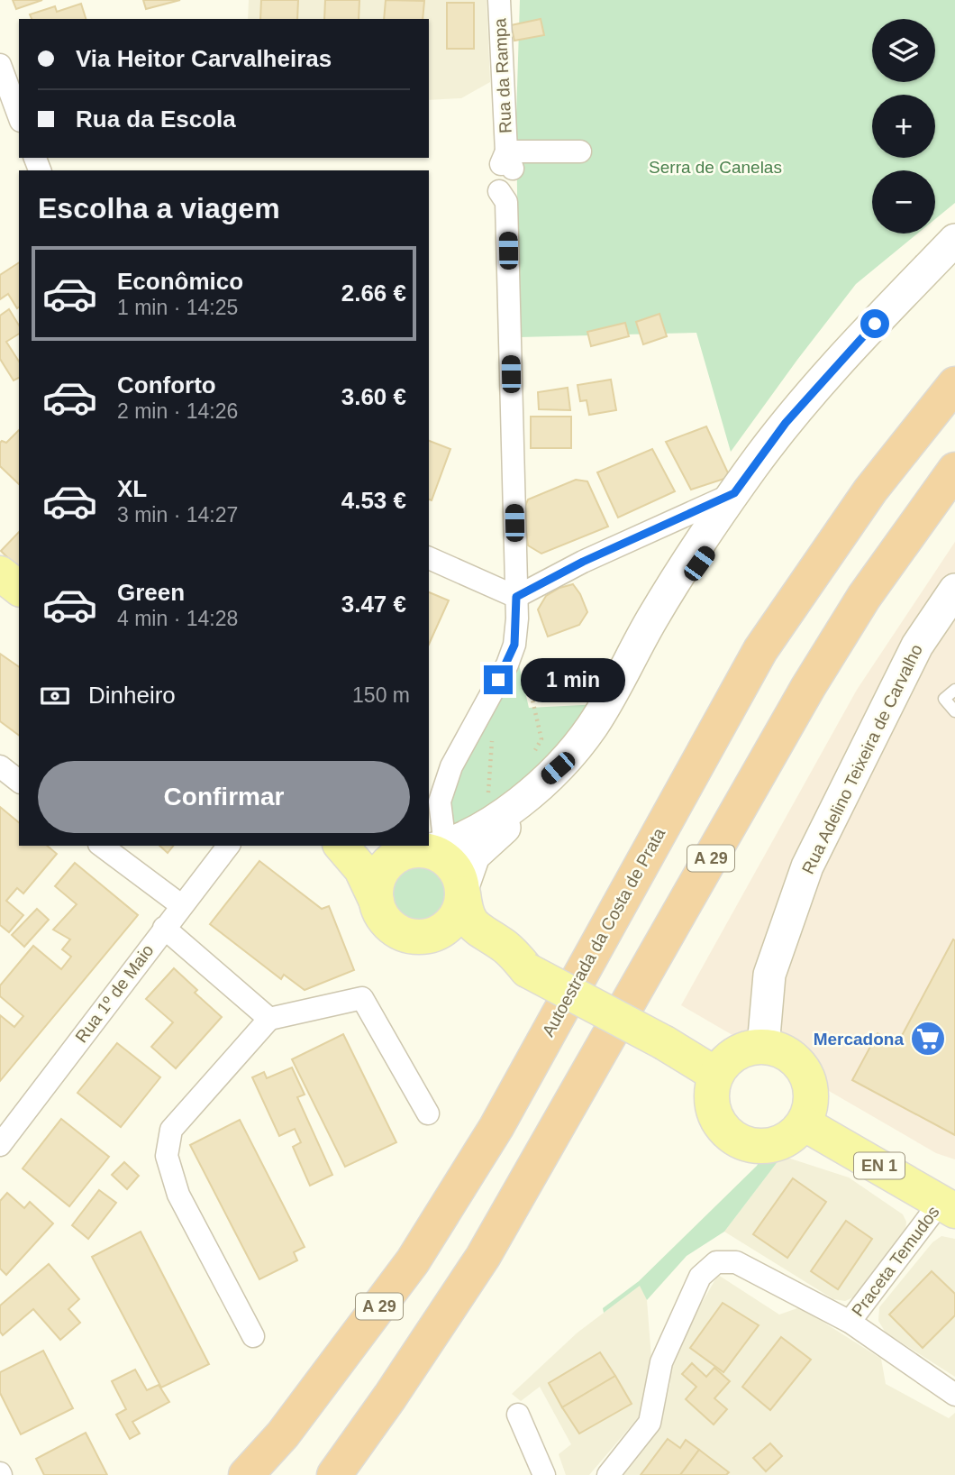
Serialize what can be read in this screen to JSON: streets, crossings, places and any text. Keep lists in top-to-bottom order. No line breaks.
{"streets":{"highway":["A 29","Autoestrada da Costa de Prata"],"main road":["Rua Adelino Teixeira de Carvalho","EN 1"],"street":["Rua da Rampa","Rua 1º de Maio","Praceta Temudos"]},"crossings":[["Rua Adelino Teixeira de Carvalho","EN 1"],["EN 1","Praceta Temudos"]],"parks":["Serra de Canelas"],"places":{"supermarket":["Mercadona"]},"page":{"map_buttons":["+","−"],"banner":["Via Heitor Carvalheiras","Rua da Escola"],"heading":"Escolha a viagem","list":[{"name":"Econômico","note":"1 min · 14:25","value":"2.66 €"},{"name":"Conforto","note":"2 min · 14:26","value":"3.60 €"},{"name":"XL","note":"3 min · 14:27","value":"4.53 €"},{"name":"Green","note":"4 min · 14:28","value":"3.47 €"}],"bubble":"1 min","pay":["Dinheiro","150 m"],"buttons":"Confirmar"}}
